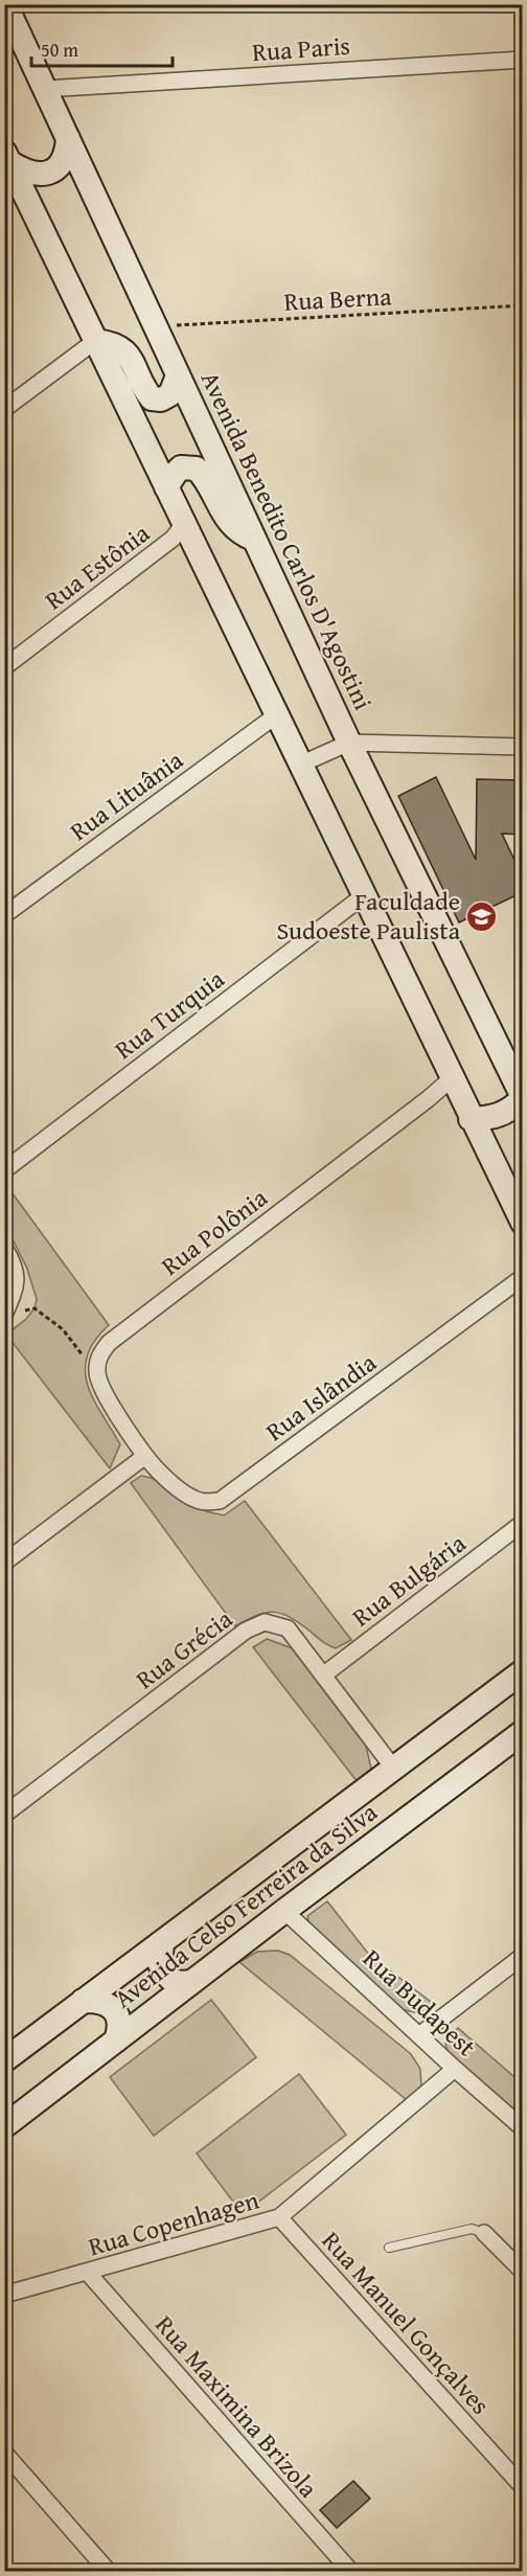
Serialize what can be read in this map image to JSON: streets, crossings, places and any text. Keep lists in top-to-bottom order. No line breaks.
{"streets":{"main road":["Avenida Benedito Carlos D'Agostini","Avenida Celso Ferreira da Silva"],"street":["Rua Paris","Rua Estônia","Rua Lituânia","Rua Turquia","Rua Polônia","Rua Islândia","Rua Bulgária","Rua Grécia","Rua Budapest","Rua Copenhagen","Rua Manuel Gonçalves","Rua Maximina Brizola"],"path":["Rua Berna"]},"crossings":[["Rua Paris","Avenida Benedito Carlos D'Agostini"],["Rua Berna","Avenida Benedito Carlos D'Agostini"],["Rua Bulgária","Rua Grécia"],["Rua Grécia","Avenida Celso Ferreira da Silva"],["Avenida Celso Ferreira da Silva","Rua Budapest"],["Rua Budapest","Rua Copenhagen"],["Rua Copenhagen","Rua Manuel Gonçalves"],["Rua Copenhagen","Rua Maximina Brizola"]],"places":{"school or university":["Faculdade Sudoeste Paulista"]},"scale_bar":"50 m"}
